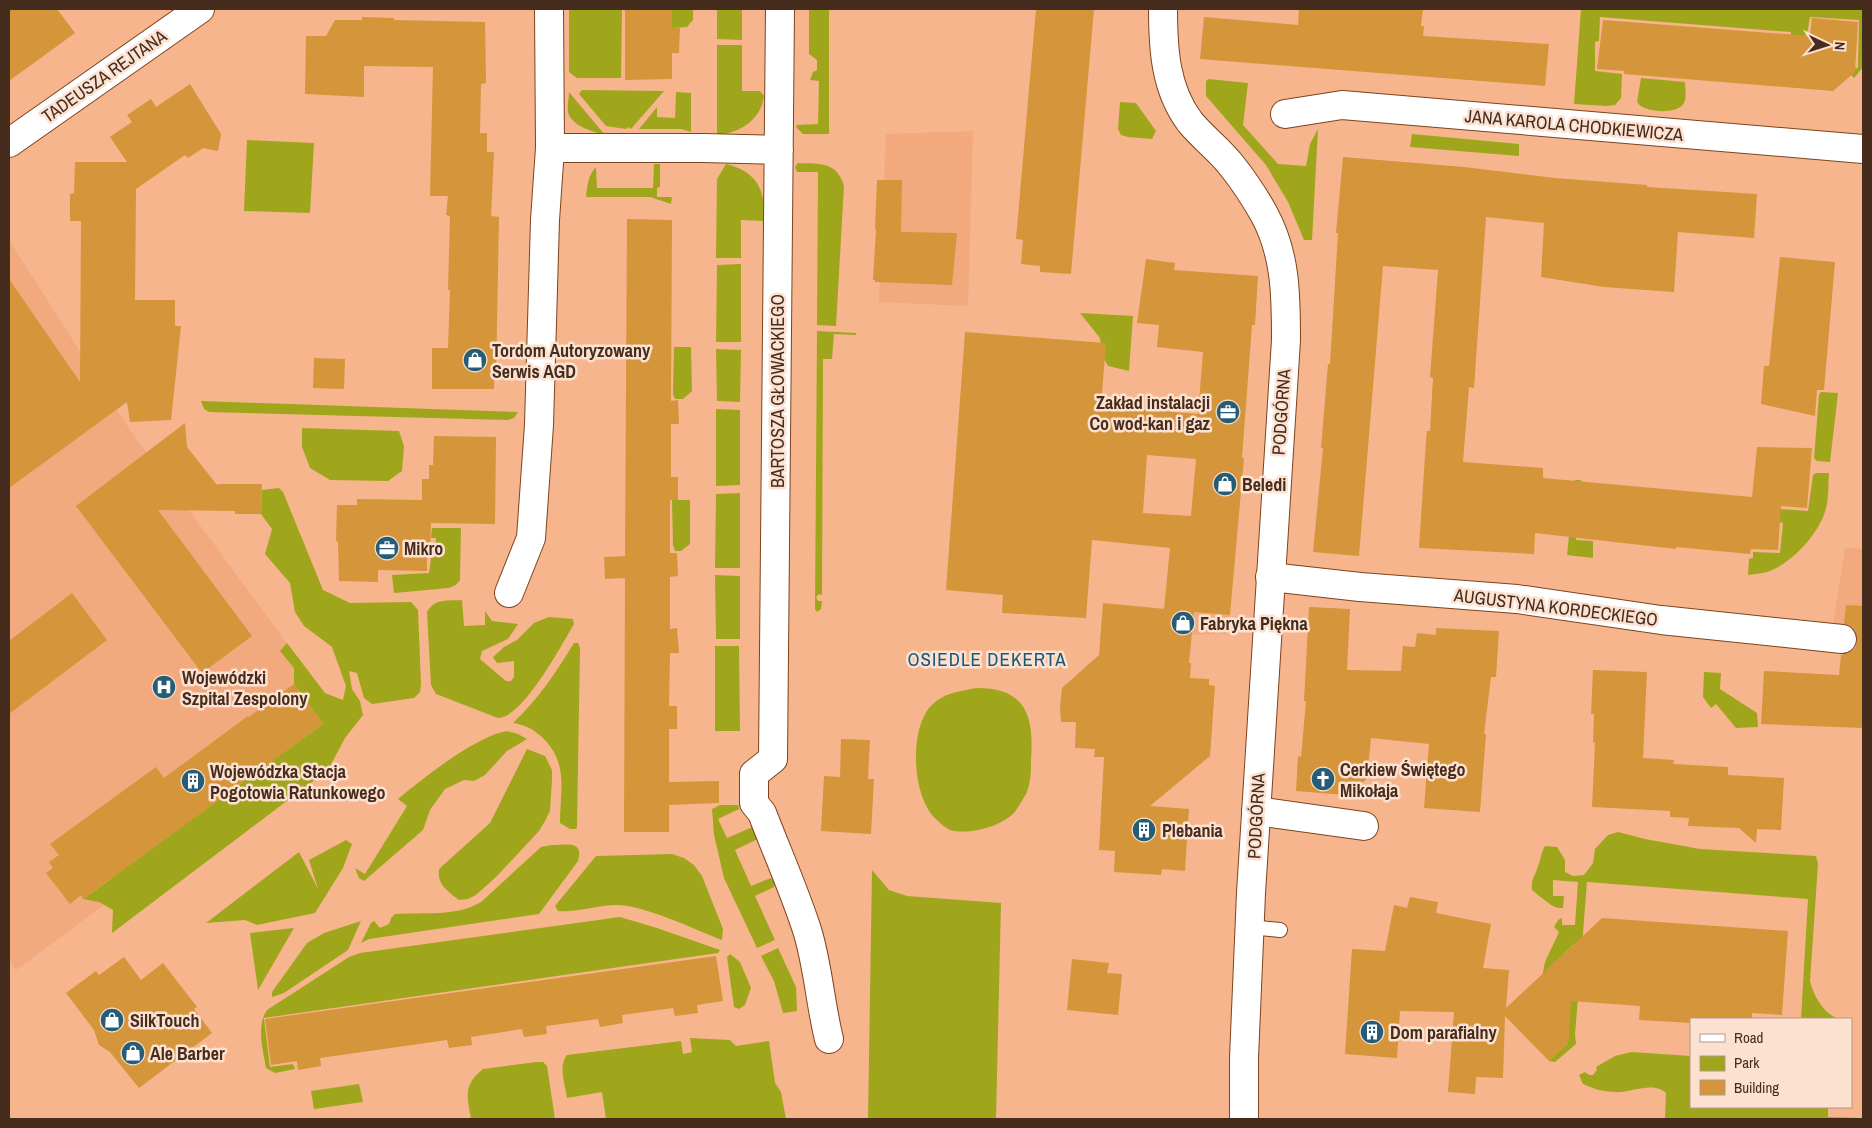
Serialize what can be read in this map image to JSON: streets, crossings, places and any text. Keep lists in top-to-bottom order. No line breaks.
{"streets":{"street":["TADEUSZA REJTANA","JANA KAROLA CHODKIEWICZA","BARTOSZA GŁOWACKIEGO","PODGÓRNA","AUGUSTYNA KORDECKIEGO"]},"crossings":[["PODGÓRNA","AUGUSTYNA KORDECKIEGO"]],"districts":["OSIEDLE DEKERTA"],"places":{"shop":["Tordom Autoryzowany Serwis AGD","Beledi","Fabryka Piękna","SilkTouch","Ale Barber"],"office":["Zakład instalacji Co wod-kan i gaz","Mikro"],"hospital":["Wojewódzki Szpital Zespolony"],"church":["Cerkiew Świętego Mikołaja"],"building":["Wojewódzka Stacja Pogotowia Ratunkowego","Plebania","Dom parafialny"]},"legend":["Road","Park","Building"],"north":"right"}
